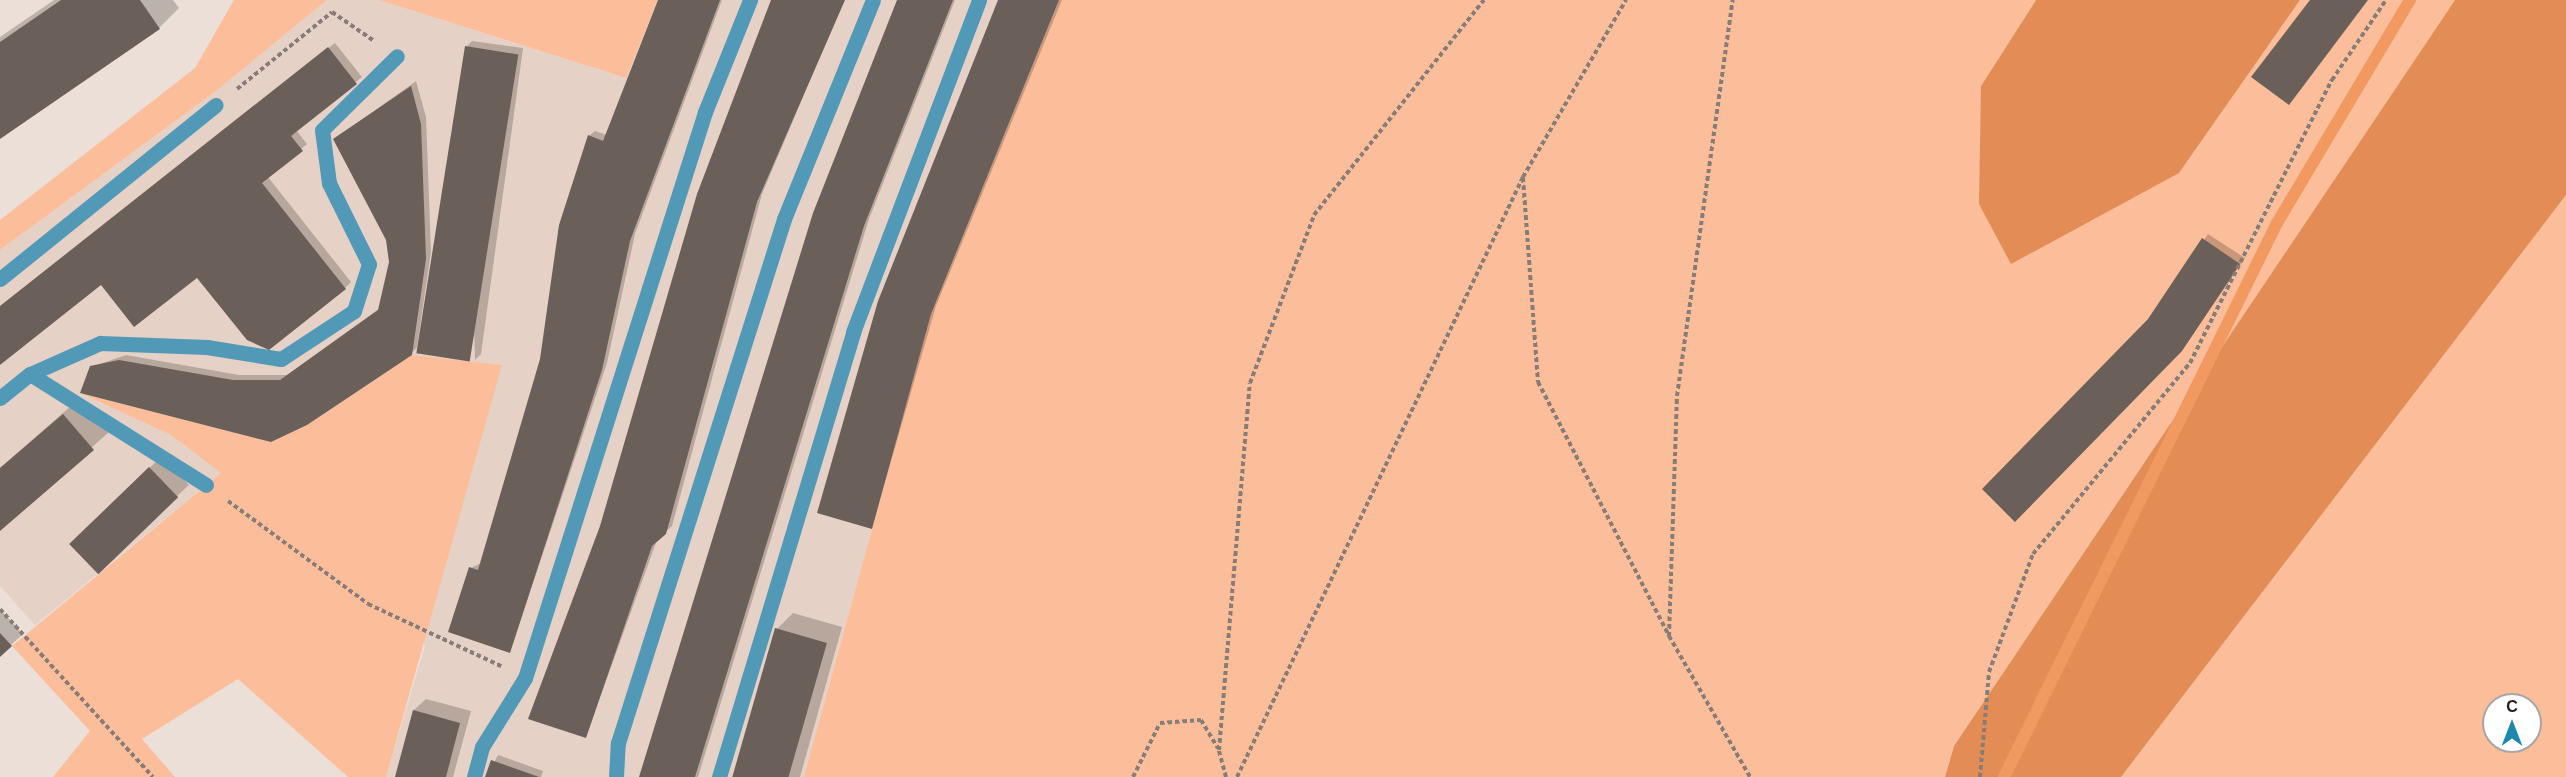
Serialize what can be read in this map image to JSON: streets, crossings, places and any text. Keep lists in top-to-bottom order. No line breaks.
{"north":"top"}
